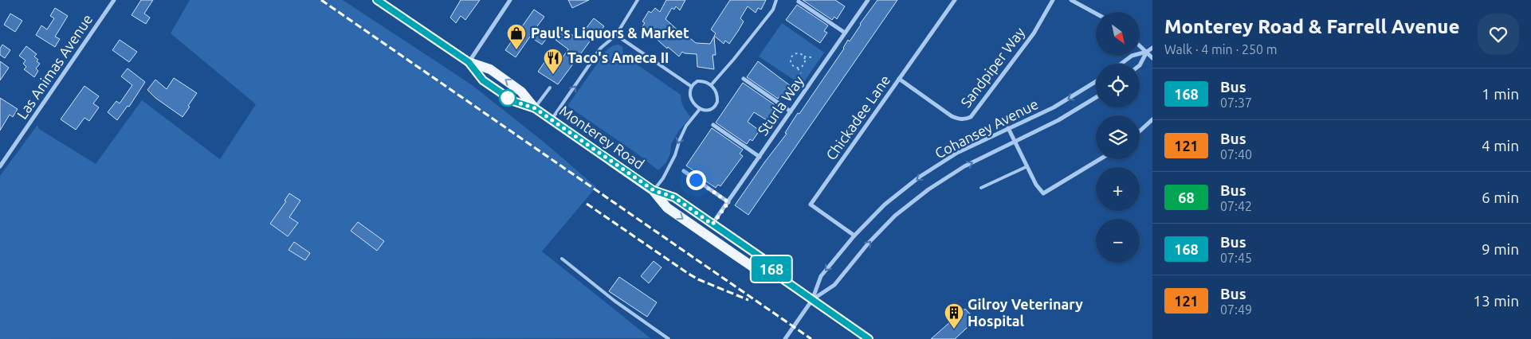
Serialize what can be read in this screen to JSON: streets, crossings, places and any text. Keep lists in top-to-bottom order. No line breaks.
{"streets":{"main road":["Monterey Road"],"street":["Las Animas Avenue","Sandpiper Way","Sturla Way","Chickadee Lane","Cohansey Avenue"]},"crossings":[["Sandpiper Way","Chickadee Lane"],["Sturla Way","Monterey Road"],["Chickadee Lane","Cohansey Avenue"],["Cohansey Avenue","Monterey Road"]],"places":{"shop":["Paul's Liquors & Market"],"restaurant":["Taco's Ameca II"],"building":["Gilroy Veterinary Hospital"]},"lines":["bus line 168"],"north":"bottom right","page":{"on_map":"168","heading":["Monterey Road & Farrell Avenue","Walk · 4 min · 250 m"],"map_buttons":["+","−"],"list":[{"mark":"168","name":"Bus","note":"07:37","value":"1 min"},{"mark":"121","name":"Bus","note":"07:40","value":"4 min"},{"mark":"68","name":"Bus","note":"07:42","value":"6 min"},{"mark":"168","name":"Bus","note":"07:45","value":"9 min"},{"mark":"121","name":"Bus","note":"07:49","value":"13 min"}]}}
